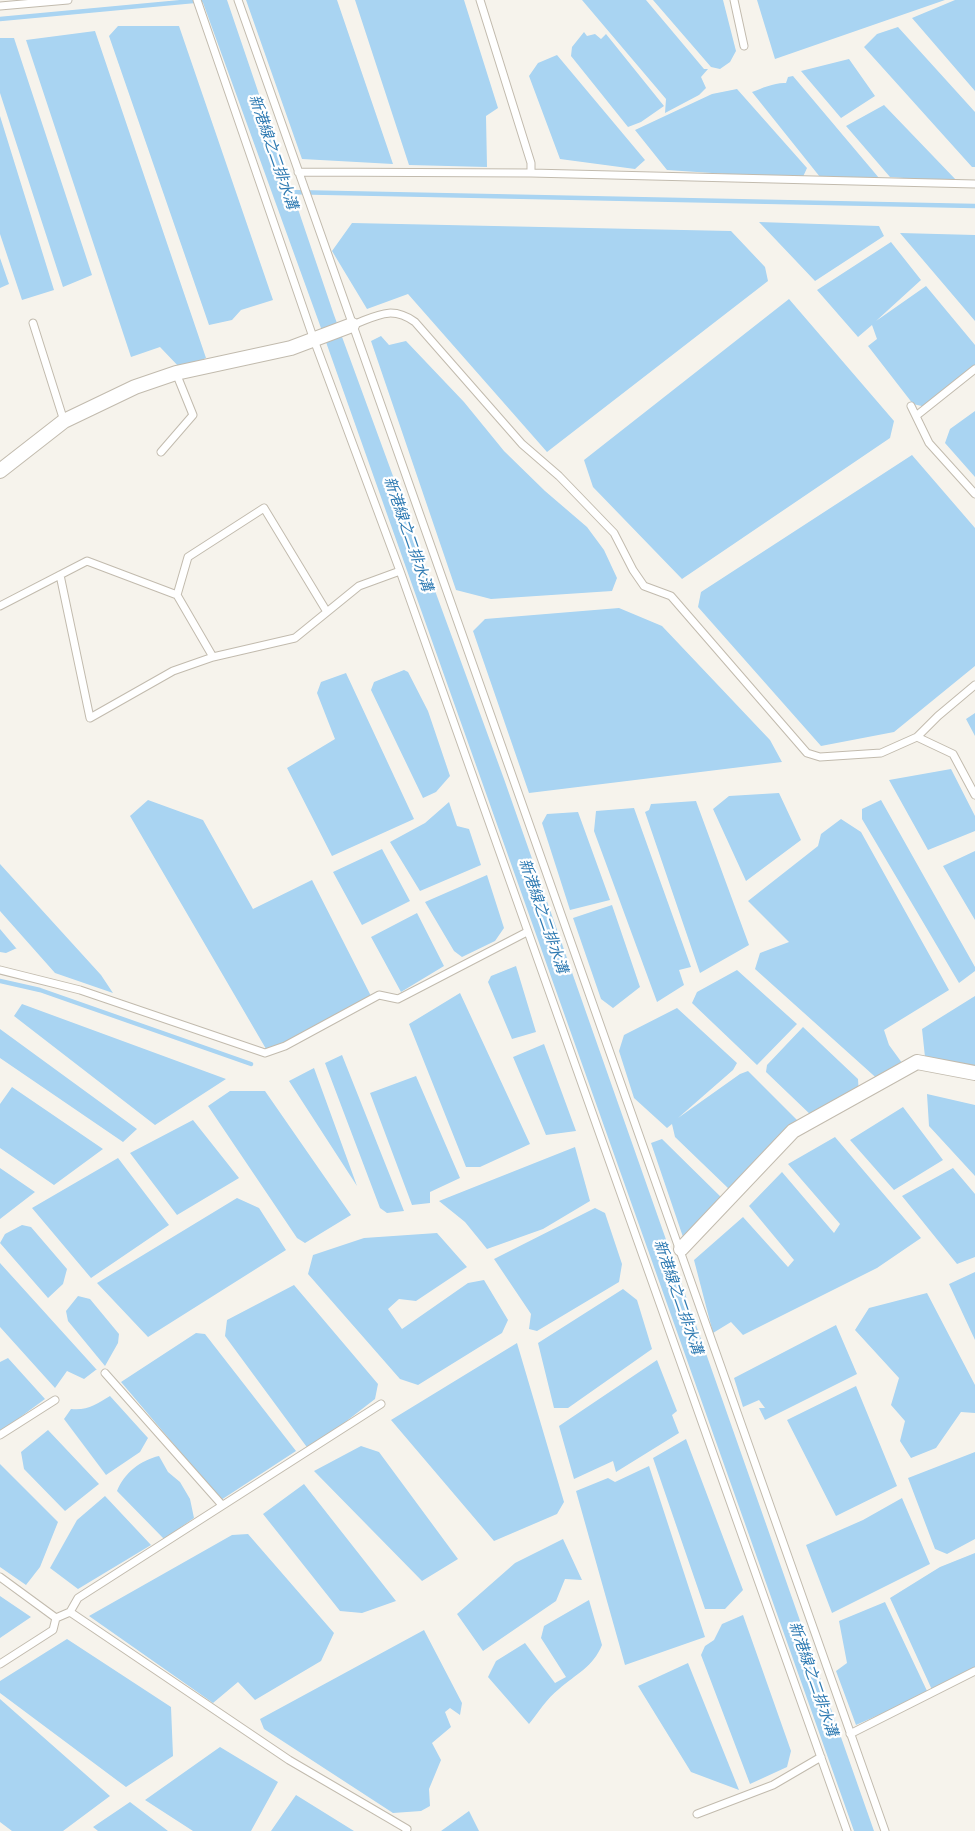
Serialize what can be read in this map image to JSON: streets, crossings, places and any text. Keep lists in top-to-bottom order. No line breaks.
{"water":["新港線之二排水溝"]}
